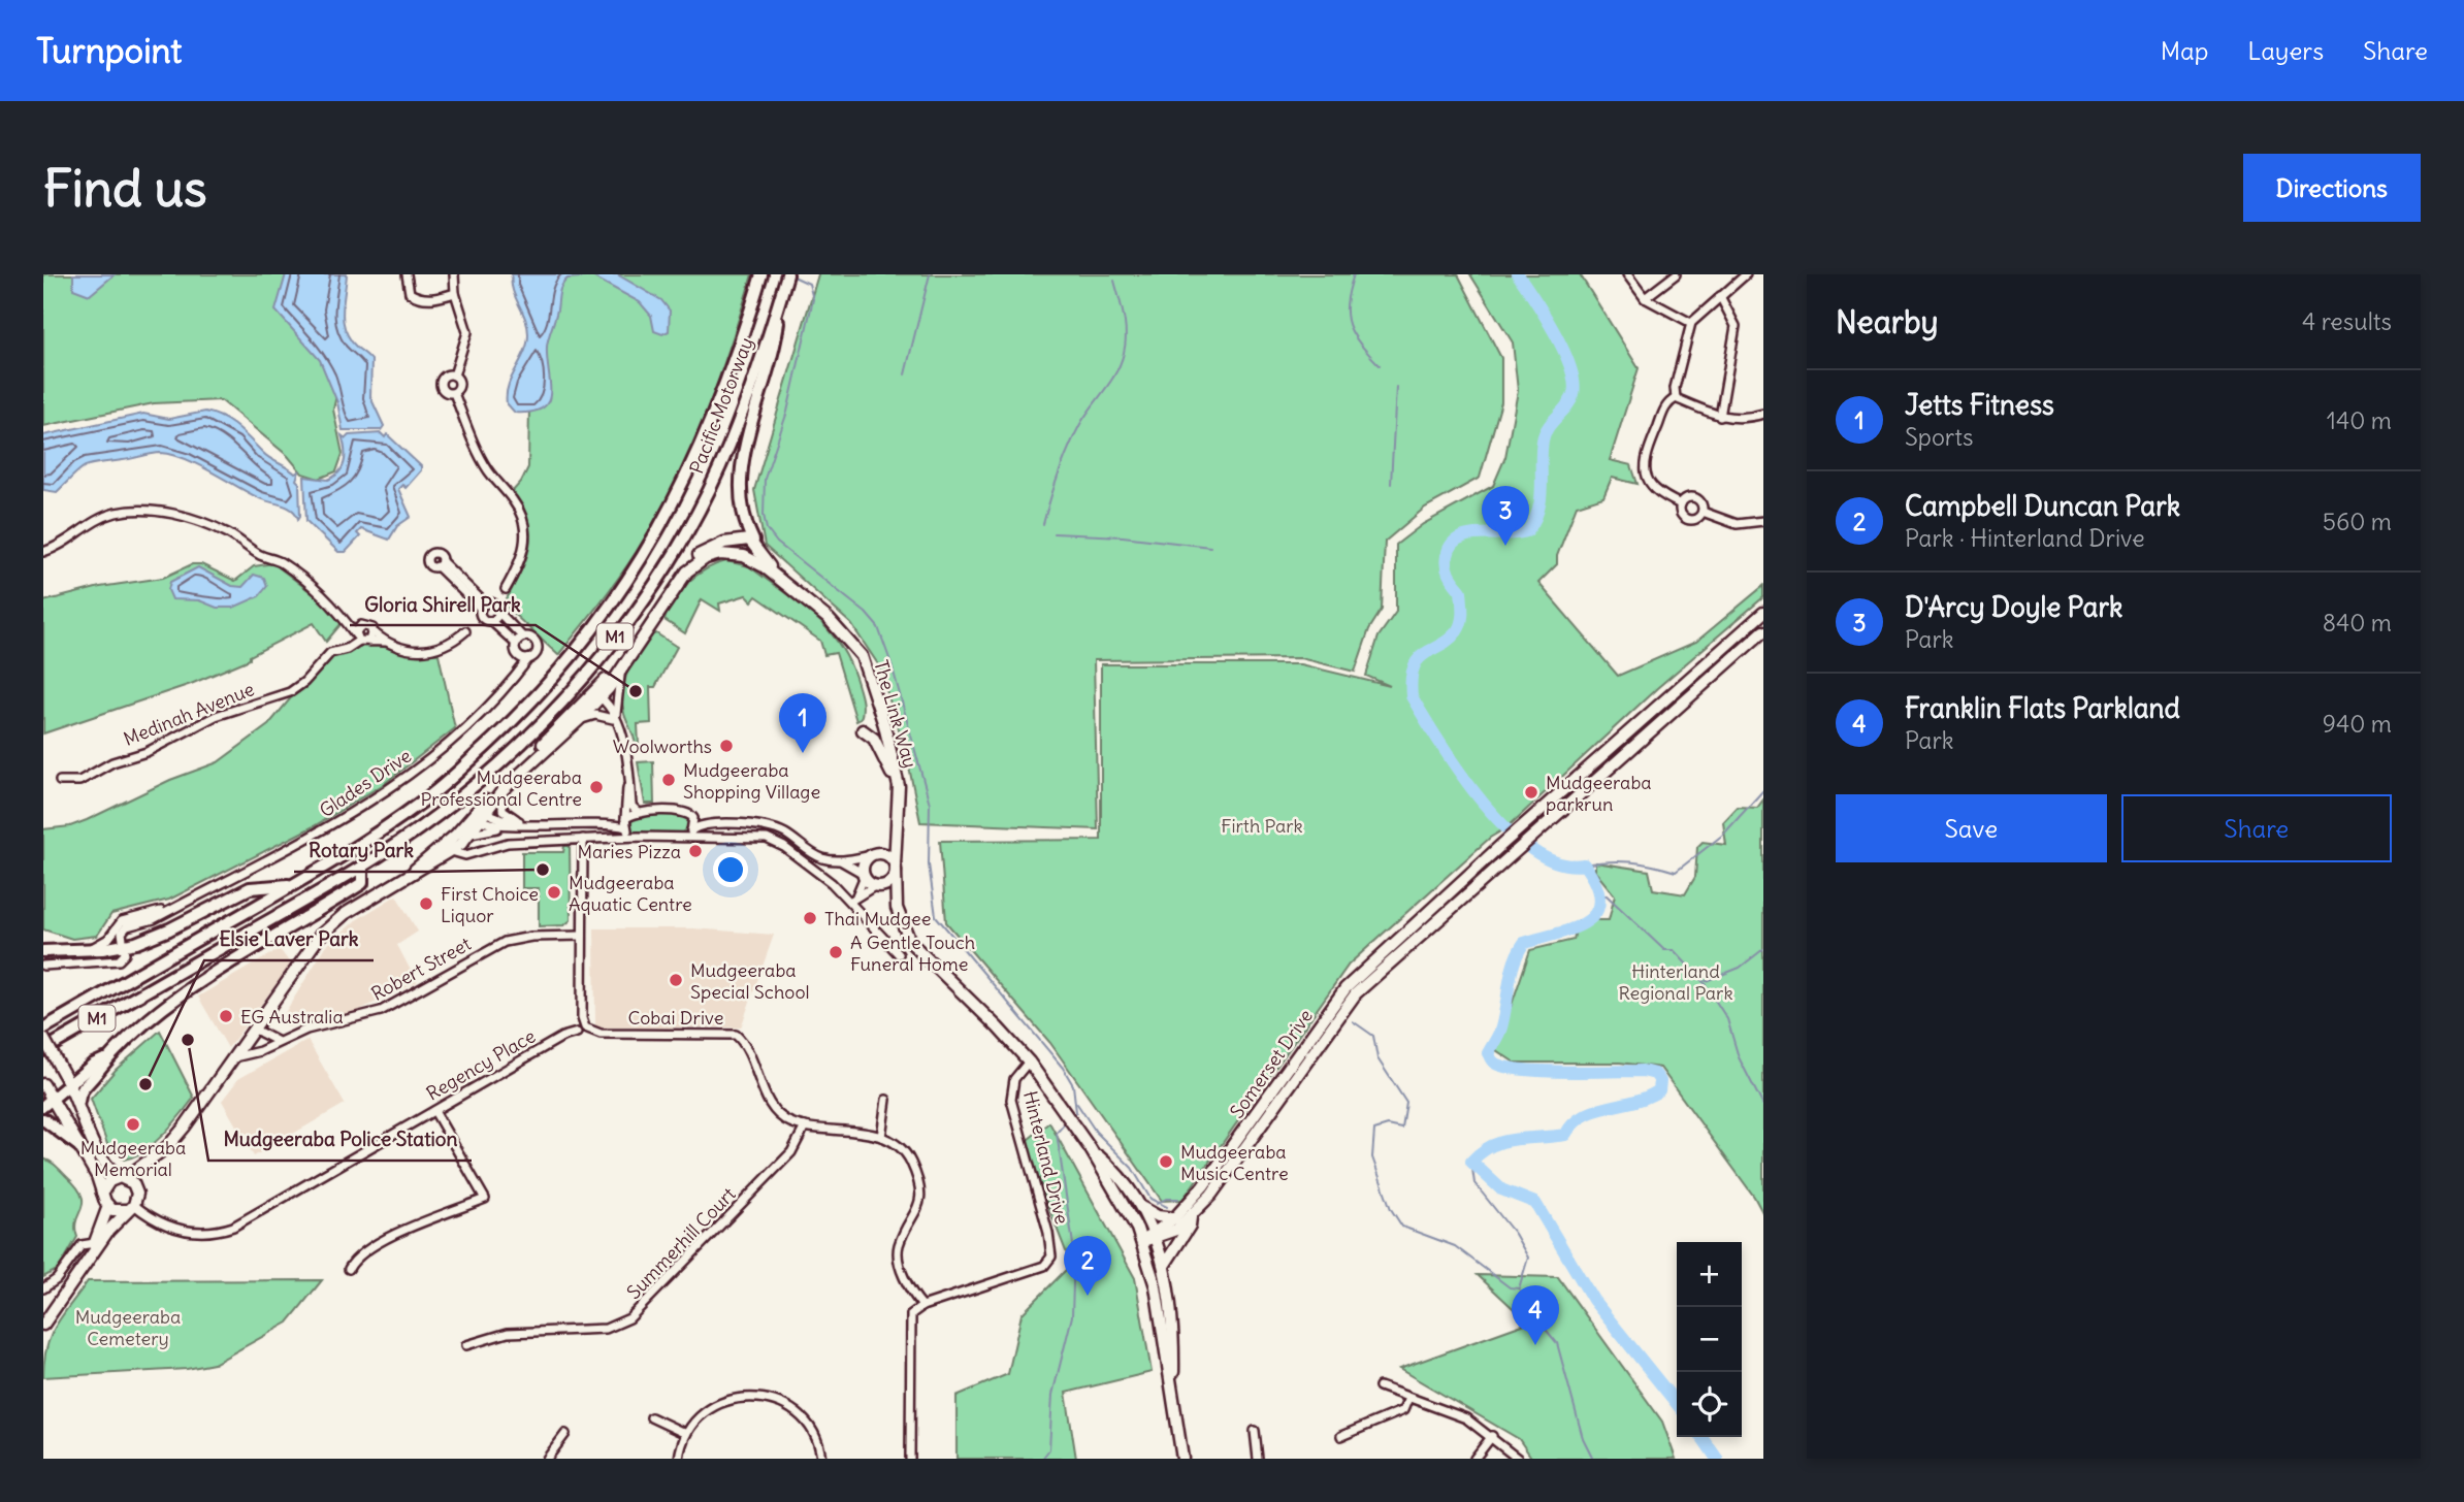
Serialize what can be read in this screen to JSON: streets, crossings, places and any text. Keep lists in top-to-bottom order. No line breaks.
{"streets":{"highway":["Pacific Motorway","M1"],"main road":["The Link Way","Somerset Drive"],"street":["Medinah Avenue","Glades Drive","Robert Street","Cobai Drive","Regency Place","Hinterland Drive","Summerhill Court"]},"crossings":[["Pacific Motorway","M1"],["M1","Glades Drive"],["Robert Street","Cobai Drive"],["Cobai Drive","Summerhill Court"]],"parks":["Firth Park","Hinterland Regional Park","Mudgeeraba Cemetery"],"places":["Gloria Shirell Park","Woolworths","Mudgeeraba Shopping Village","Mudgeeraba Professional Centre","Mudgeeraba parkrun","Maries Pizza","Rotary Park","Mudgeeraba Aquatic Centre","First Choice Liquor","Thai Mudgee","A Gentle Touch Funeral Home","Mudgeeraba Special School","EG Australia","Mudgeeraba Police Station","Elsie Laver Park","Mudgeeraba Memorial","Mudgeeraba Music Centre"],"page":{"header":"Turnpoint","nav":["Map","Layers","Share"],"buttons":["Directions",["Save","Share"]],"title":"Find us","heading":["Nearby","4 results"],"list":[{"mark":"1","name":"Jetts Fitness","note":"Sports","value":"140 m"},{"mark":"2","name":"Campbell Duncan Park","note":"Park · Hinterland Drive","value":"560 m"},{"mark":"3","name":"D'Arcy Doyle Park","note":"Park","value":"840 m"},{"mark":"4","name":"Franklin Flats Parkland","note":"Park","value":"940 m"}],"pins":["3","1","2","4"],"map_buttons":["+","−"]}}
